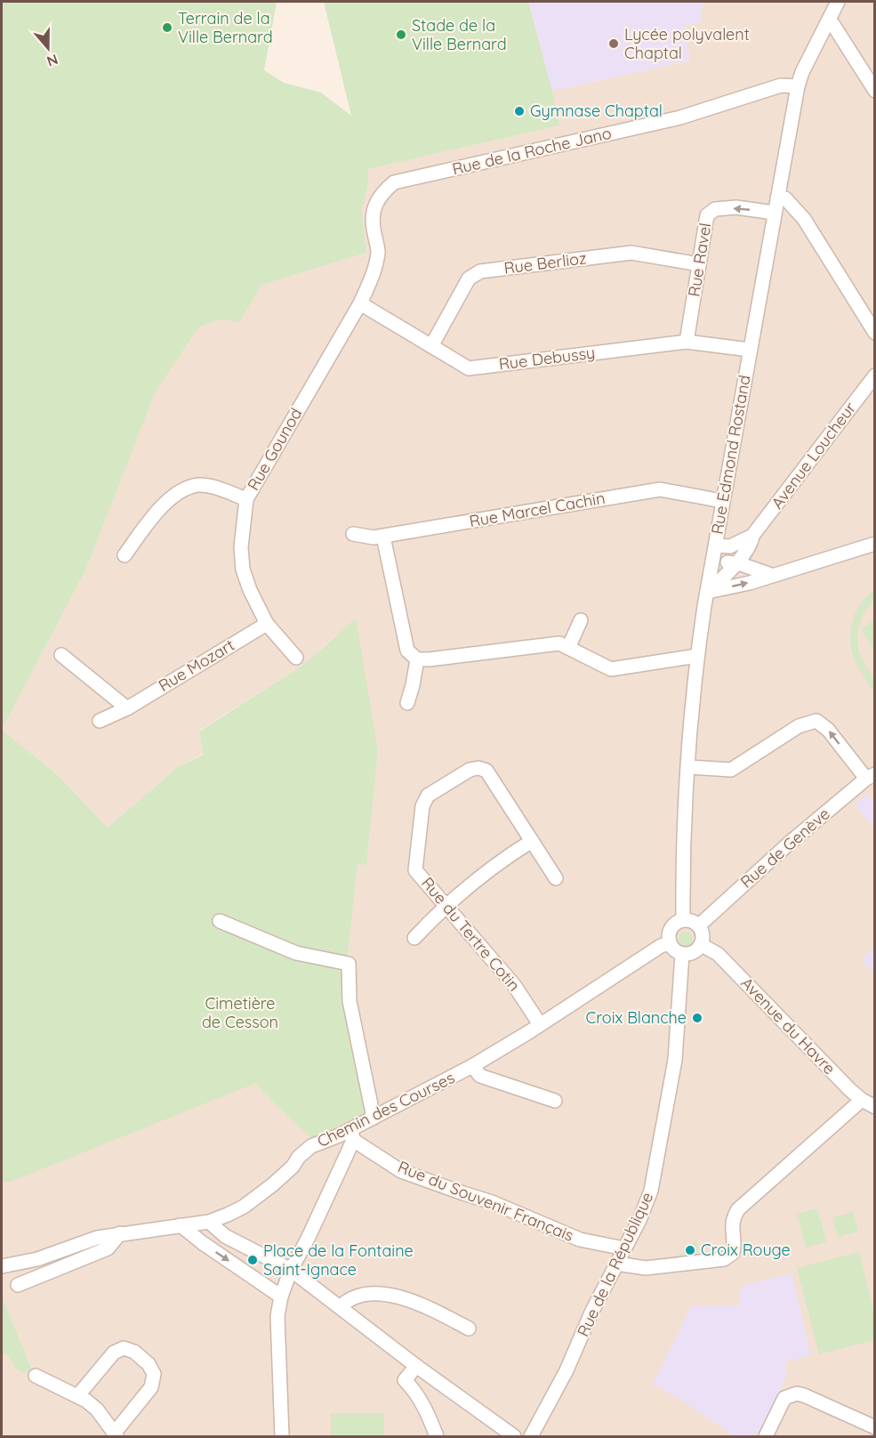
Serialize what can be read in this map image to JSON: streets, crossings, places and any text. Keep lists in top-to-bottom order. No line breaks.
{"streets":{"street":["Rue de la Roche Jano","Rue Ravel","Rue Berlioz","Rue Debussy","Rue Gounod","Rue Edmond Rostand","Avenue Loucheur","Rue Marcel Cachin","Rue Mozart","Rue de Genève","Rue du Tertre Cotin","Avenue du Havre","Chemin des Courses","Rue du Souvenir Français","Rue de la République"]},"crossings":[["Rue de la Roche Jano","Rue Debussy"],["Rue de la Roche Jano","Rue Gounod"],["Rue de la Roche Jano","Rue Edmond Rostand"],["Rue Ravel","Rue Berlioz"],["Rue Ravel","Rue Debussy"],["Rue Ravel","Rue Edmond Rostand"],["Rue Berlioz","Rue Debussy"],["Rue Debussy","Rue Gounod"],["Rue Debussy","Rue Edmond Rostand"],["Rue Gounod","Rue Mozart"],["Rue Edmond Rostand","Avenue Loucheur"],["Rue Edmond Rostand","Rue Marcel Cachin"],["Rue Edmond Rostand","Rue de Genève"],["Rue Edmond Rostand","Avenue du Havre"],["Rue Edmond Rostand","Chemin des Courses"],["Rue Edmond Rostand","Rue de la République"],["Rue de Genève","Avenue du Havre"],["Rue de Genève","Chemin des Courses"],["Rue de Genève","Rue de la République"],["Rue du Tertre Cotin","Chemin des Courses"],["Avenue du Havre","Chemin des Courses"],["Avenue du Havre","Rue de la République"],["Chemin des Courses","Rue du Souvenir Français"],["Chemin des Courses","Rue de la République"],["Rue du Souvenir Français","Rue de la République"]],"parks":["Cimetière de Cesson"],"places":["Terrain de la Ville Bernard","Stade de la Ville Bernard","Lycée polyvalent Chaptal","Gymnase Chaptal","Croix Blanche","Croix Rouge","Place de la Fontaine Saint-Ignace"],"north":"bottom"}
